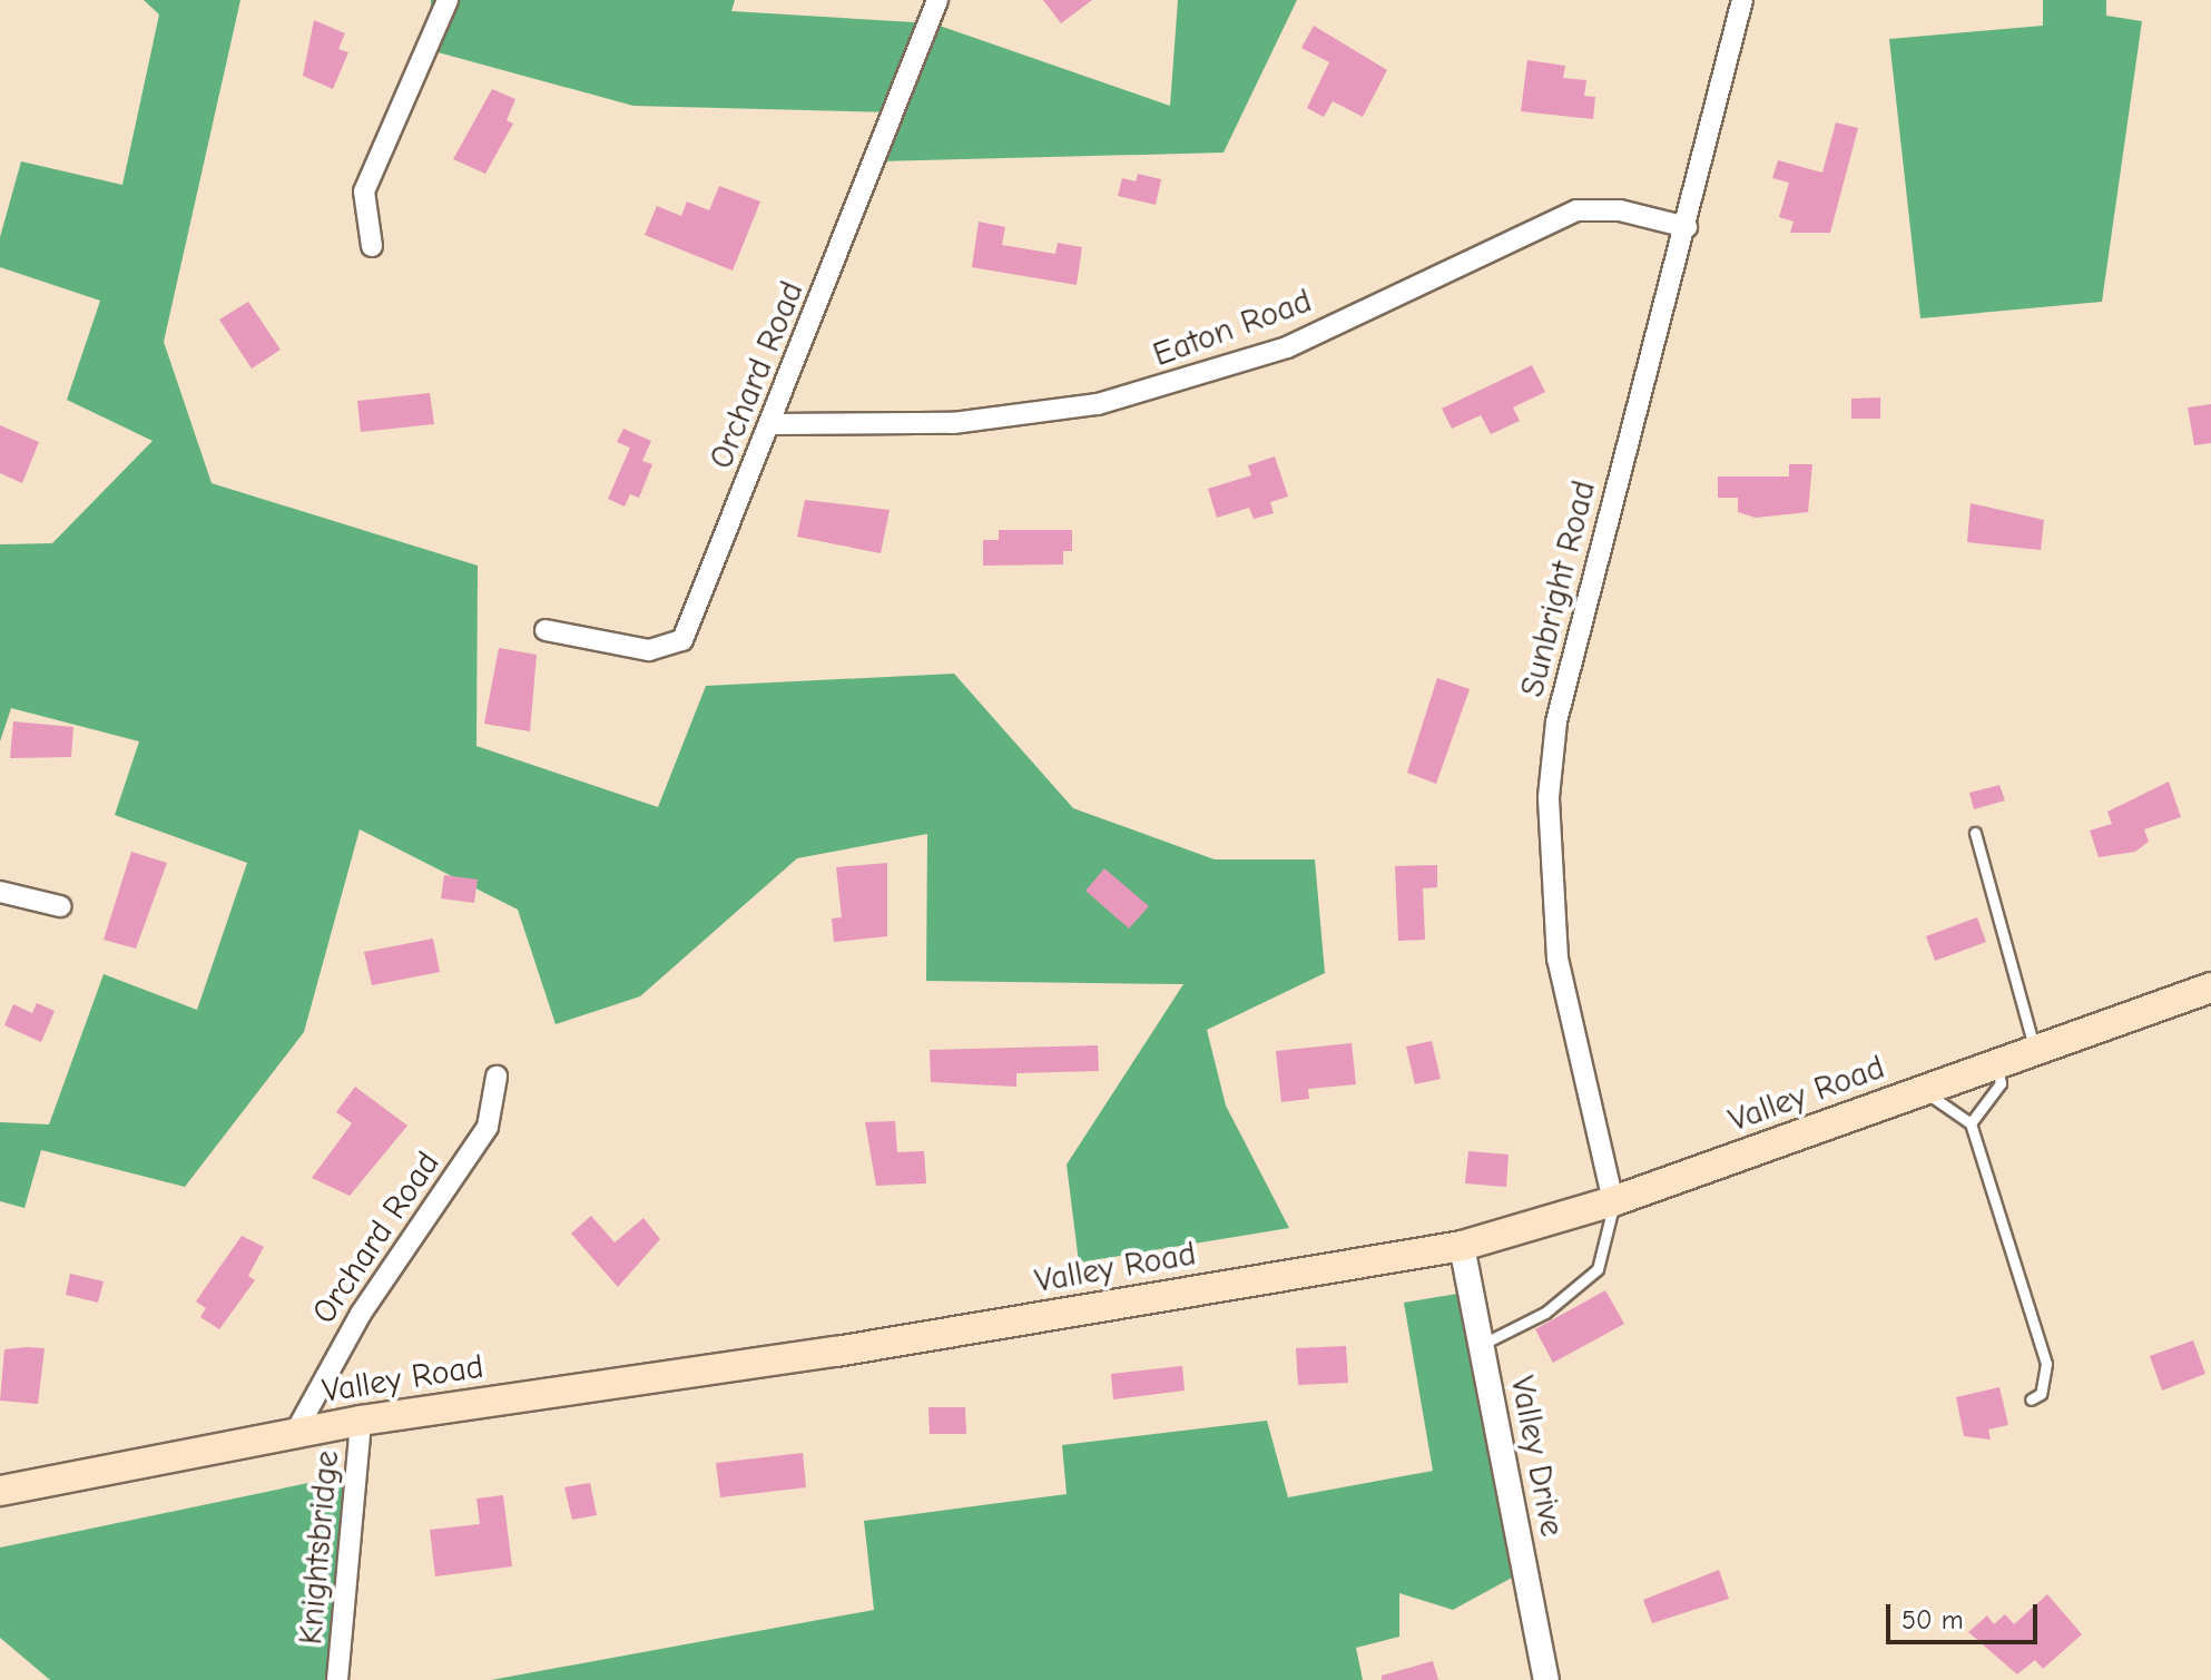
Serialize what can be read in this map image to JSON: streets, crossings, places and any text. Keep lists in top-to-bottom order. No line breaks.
{"streets":{"main road":["Valley Road"],"street":["Eaton Road","Orchard Road","Sunbright Road","Valley Drive","Knightsbridge"]},"crossings":[["Eaton Road","Orchard Road"],["Eaton Road","Sunbright Road"],["Orchard Road","Valley Road"],["Sunbright Road","Valley Road"],["Valley Road","Valley Drive"],["Valley Road","Knightsbridge"]],"scale_bar":"50 m"}
